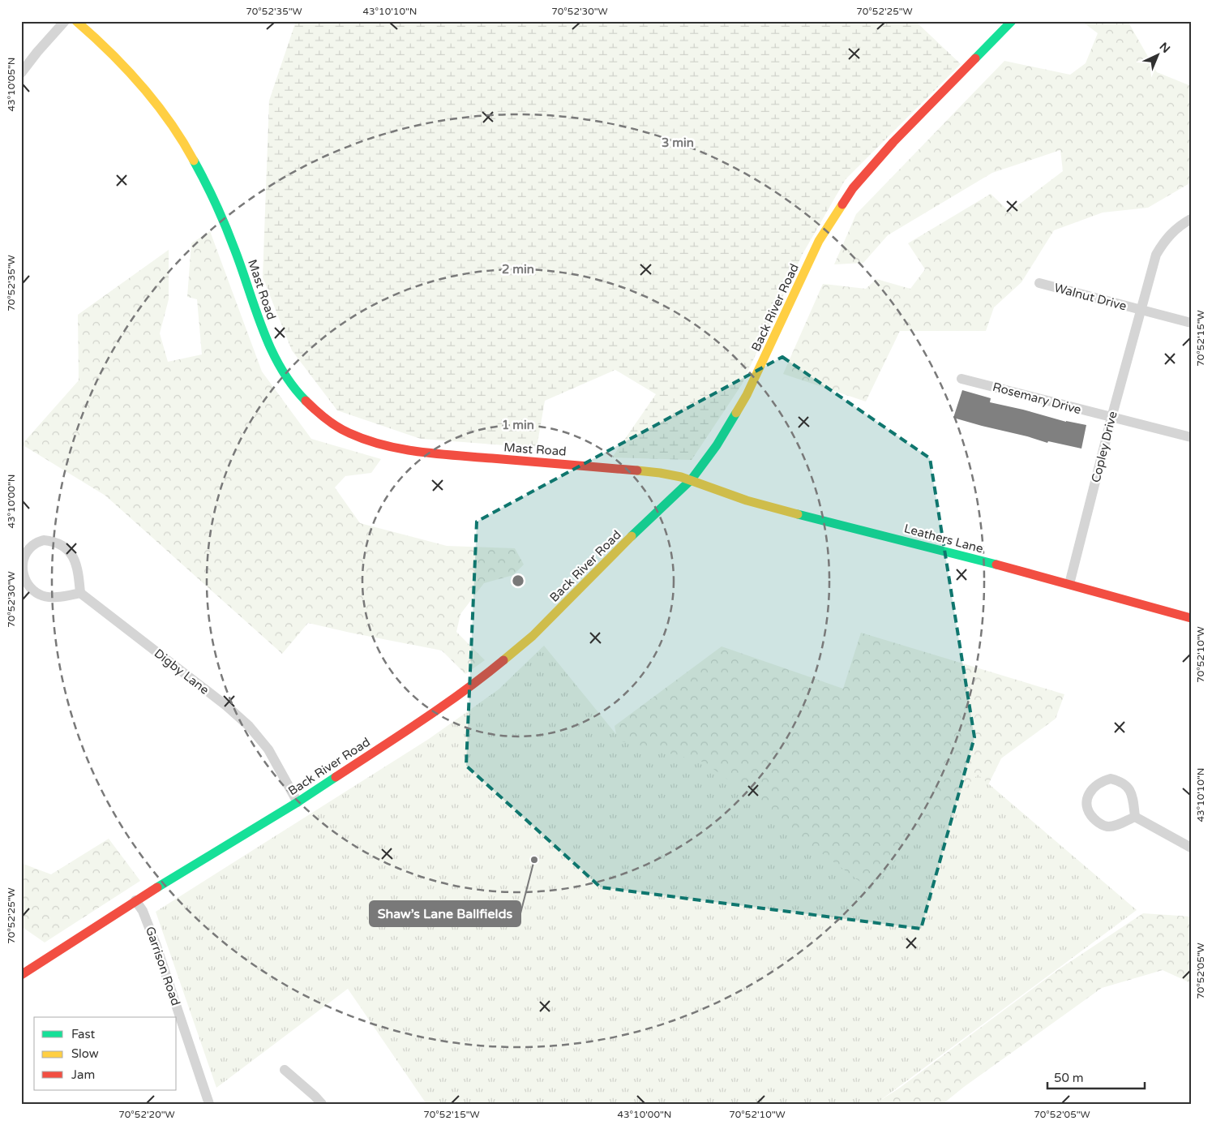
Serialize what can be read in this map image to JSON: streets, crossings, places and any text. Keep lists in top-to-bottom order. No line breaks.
{"streets":{"street":["Mast Road","Walnut Drive","Back River Road","Rosemary Drive","Copley Drive","Leathers Lane","Digby Lane","Garrison Road"]},"crossings":[["Mast Road","Back River Road"],["Mast Road","Leathers Lane"],["Walnut Drive","Copley Drive"],["Back River Road","Leathers Lane"],["Back River Road","Digby Lane"],["Back River Road","Garrison Road"],["Rosemary Drive","Copley Drive"],["Copley Drive","Leathers Lane"]],"places":["Shaw’s Lane Ballfields"],"legend":["Fast","Slow","Jam"],"scale_bar":"50 m","north":"top right","coordinates":["70°52'35\"W","43°10'10\"N","70°52'30\"W","70°52'25\"W","43°10'05\"N","70°52'15\"W","43°10'00\"N","70°52'10\"W","70°52'05\"W","70°52'20\"W"],"rings":["3 min","2 min","1 min"]}
